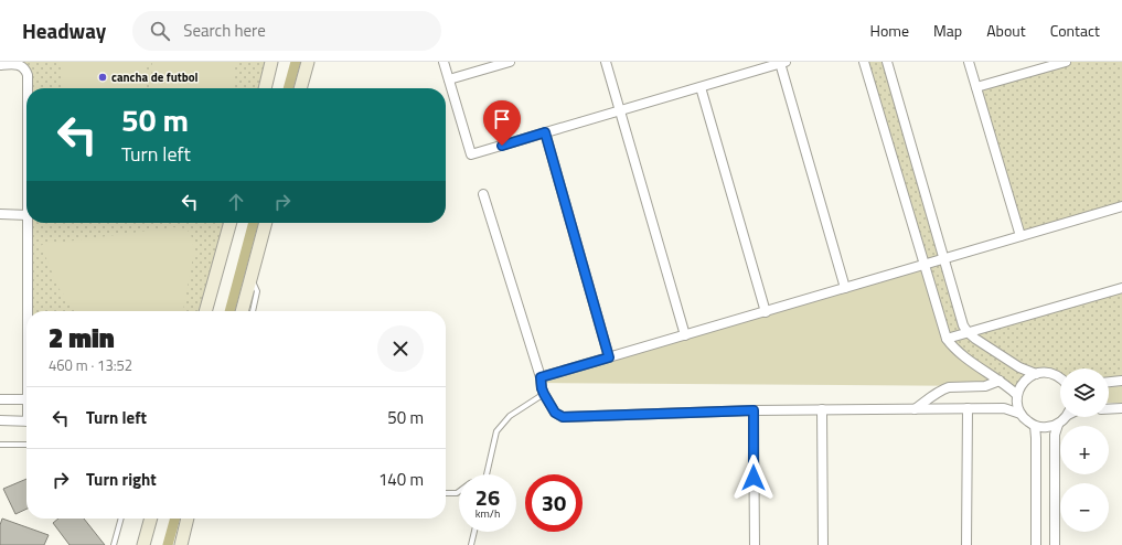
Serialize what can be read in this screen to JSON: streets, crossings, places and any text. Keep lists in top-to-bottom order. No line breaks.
{"places":["cancha de futbol"],"page":{"header":"Headway","search":"Search here","nav":["Home","Map","About","Contact"],"turn":["50 m","Turn left"],"heading":["2 min","460 m · 13:52"],"map_buttons":["+","−"],"list":[{"name":"Turn left","value":"50 m"},{"name":"Turn right","value":"140 m"}],"speed":"26 km/h","limit":"30"}}
